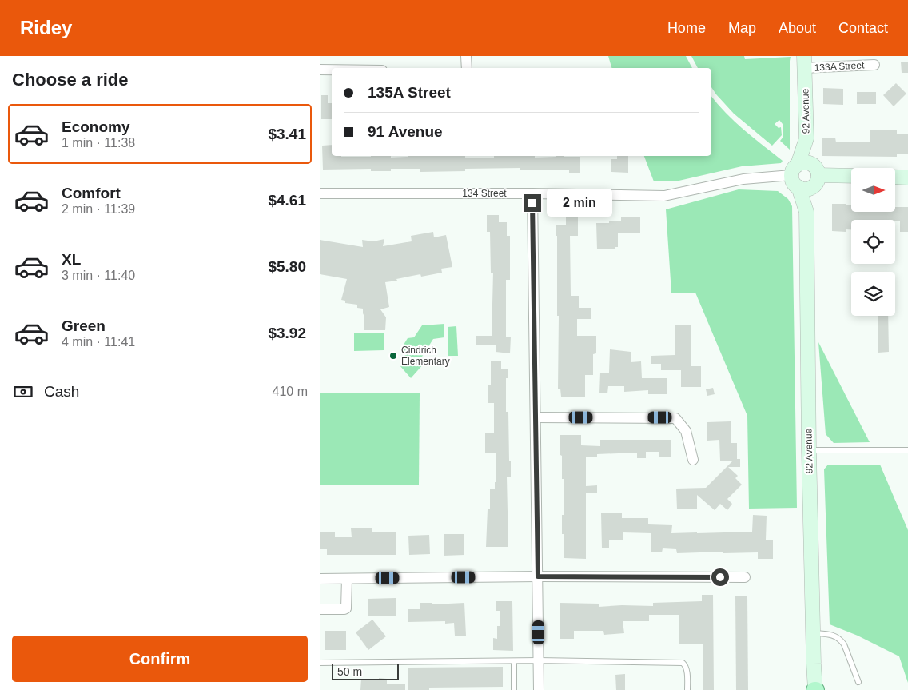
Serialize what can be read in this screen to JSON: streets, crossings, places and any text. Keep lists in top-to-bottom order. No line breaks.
{"streets":{"main road":["92 Avenue"],"street":["133A Street","134 Street"]},"crossings":[["133A Street","92 Avenue"],["92 Avenue","134 Street"]],"places":["Cindrich Elementary"],"scale_bar":"50 m","north":"right","page":{"header":"Ridey","nav":["Home","Map","About","Contact"],"heading":"Choose a ride","banner":["135A Street","91 Avenue"],"list":[{"name":"Economy","note":"1 min · 11:38","value":"$3.41"},{"name":"Comfort","note":"2 min · 11:39","value":"$4.61"},{"name":"XL","note":"3 min · 11:40","value":"$5.80"},{"name":"Green","note":"4 min · 11:41","value":"$3.92"}],"bubble":"2 min","pay":["Cash","410 m"],"buttons":"Confirm","scale":"50 m"}}
